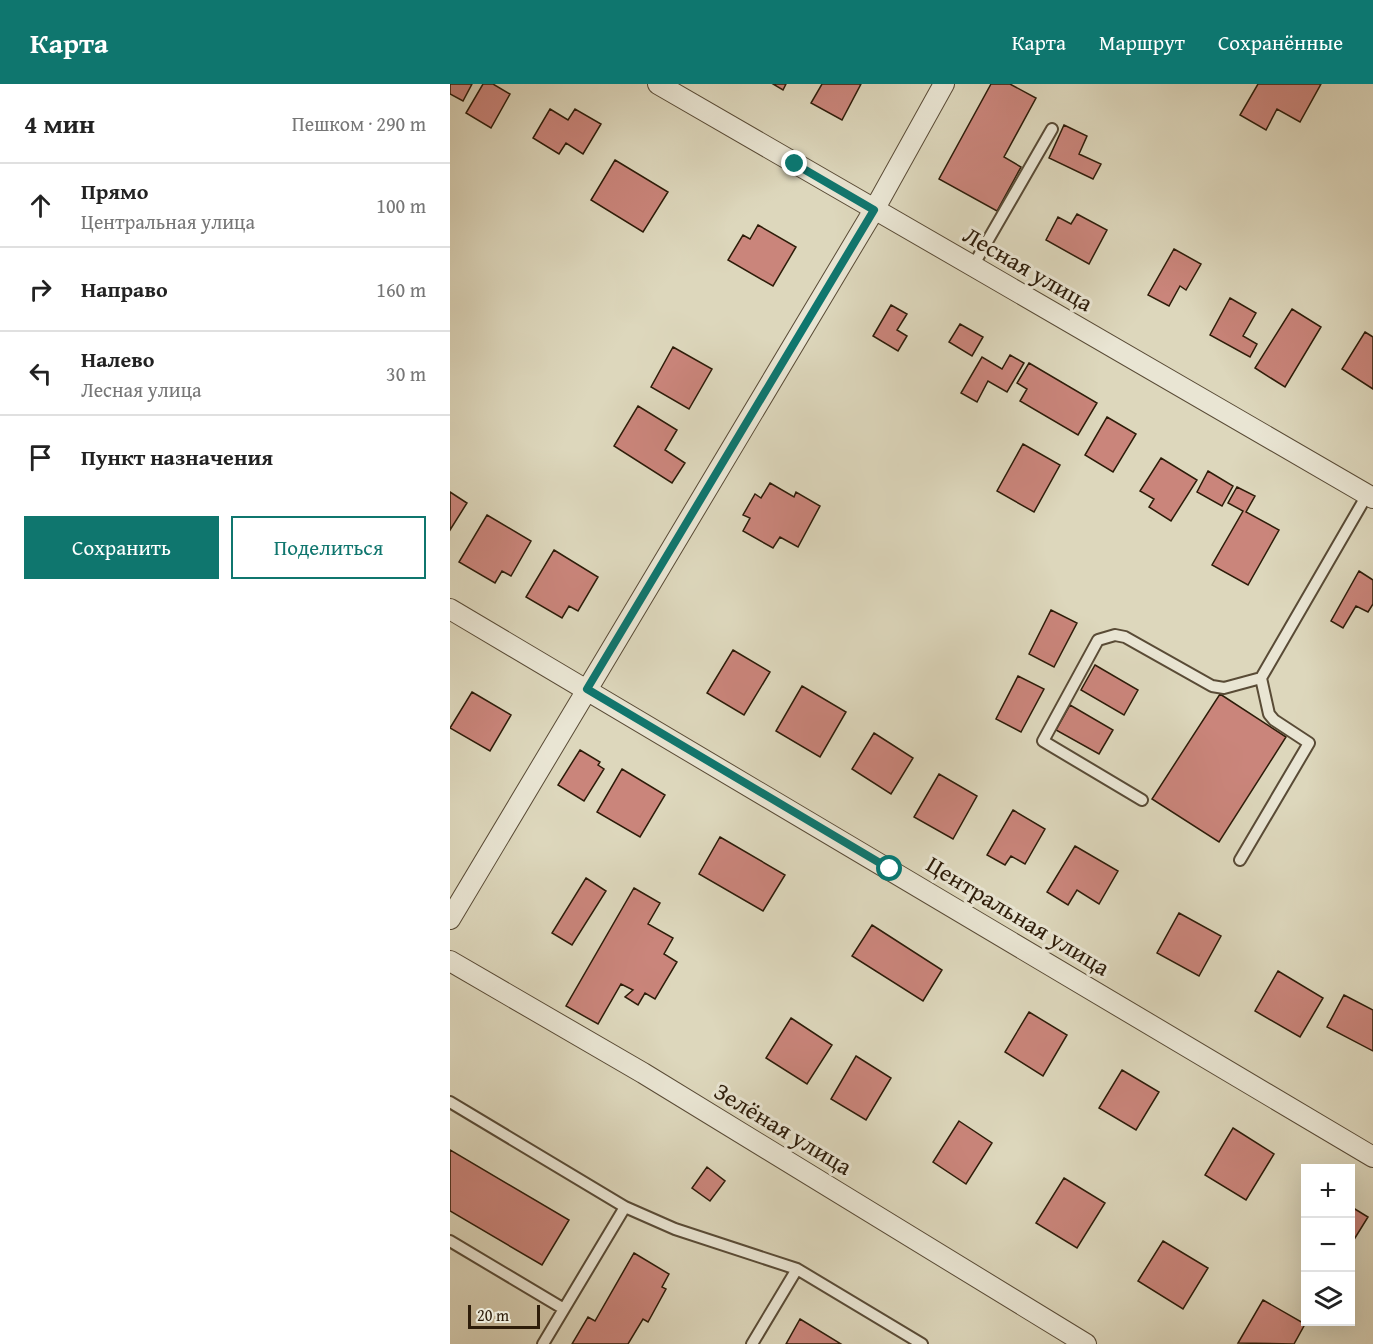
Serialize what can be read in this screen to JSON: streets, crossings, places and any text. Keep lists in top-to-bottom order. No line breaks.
{"streets":{"street":["Лесная улица","Центральная улица","Зелёная улица"]},"scale_bar":"20 m","page":{"header":"Карта","nav":["Карта","Маршрут","Сохранённые"],"heading":["4 мин","Пешком · 290 m"],"list":[["Прямо","Центральная улица","100 m"],["Направо","160 m"],["Налево","Лесная улица","30 m"],"Пункт назначения"],"buttons":["Сохранить","Поделиться"],"map_buttons":["+","−"],"scale":"20 m"}}
